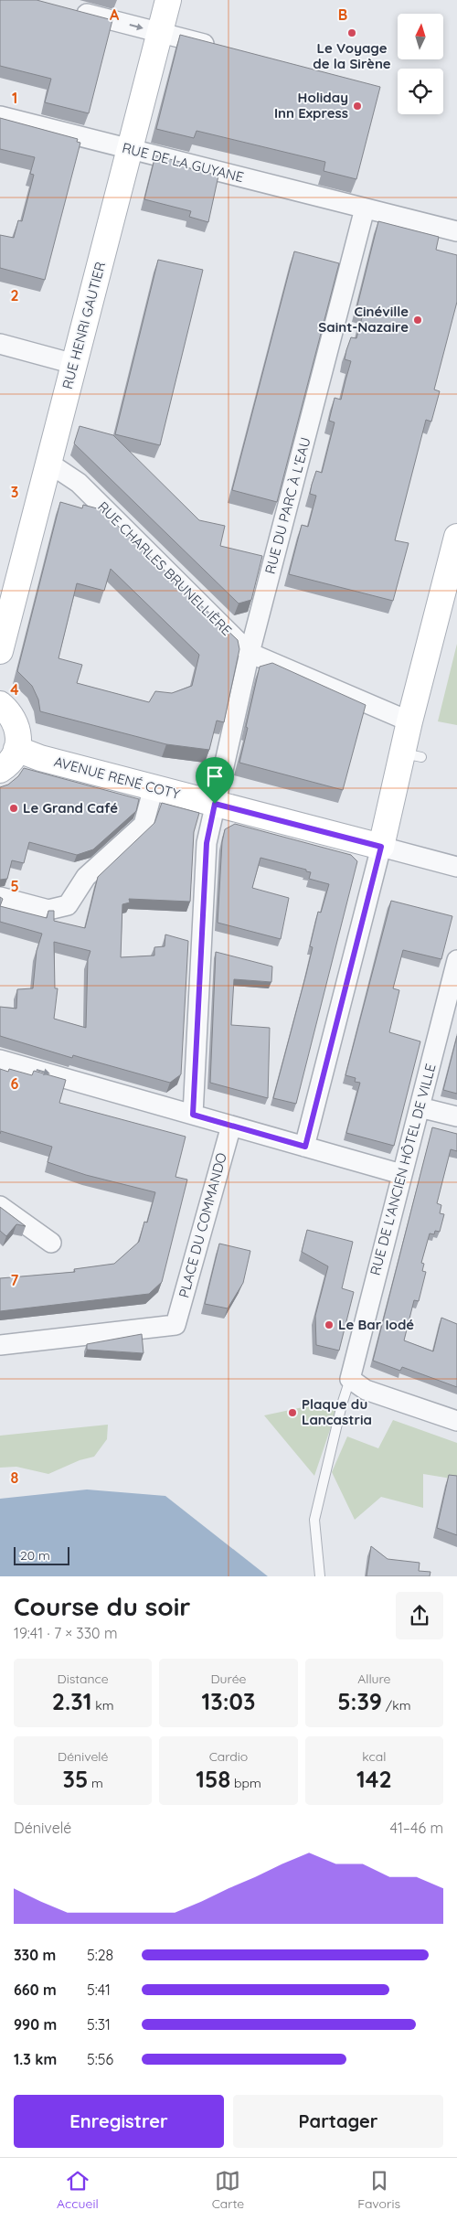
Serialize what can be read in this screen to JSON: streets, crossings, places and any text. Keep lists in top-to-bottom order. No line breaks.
{"streets":{"main road":["RUE HENRI GAUTIER","AVENUE RENÉ COTY"],"street":["RUE DE LA GUYANE","RUE DU PARC À L'EAU","RUE CHARLES BRUNELLIÈRE","RUE DE L'ANCIEN HÔTEL DE VILLE","PLACE DU COMMANDO"]},"crossings":[["RUE DE LA GUYANE","RUE HENRI GAUTIER"],["RUE DE LA GUYANE","RUE DU PARC À L'EAU"],["RUE HENRI GAUTIER","RUE CHARLES BRUNELLIÈRE"],["RUE DU PARC À L'EAU","RUE CHARLES BRUNELLIÈRE"],["RUE DU PARC À L'EAU","AVENUE RENÉ COTY"]],"places":["Le Voyage de la Sirène","Holiday Inn Express","Cinéville Saint-Nazaire","Le Grand Café","Le Bar Iodé","Plaque du Lancastria"],"scale_bar":"20 m","north":"top","page":{"scale":"20 m","heading":["Course du soir","19:41 · 7 × 330 m"],"stats":[["Distance","2.31 km"],["Durée","13:03"],["Allure","5:39 /km"],["Dénivelé","35 m"],["Cardio","158 bpm"],["kcal","142"]],"chart":["Dénivelé","41–46 m"],"list":[{"name":"330 m","note":"5:28"},{"name":"660 m","note":"5:41"},{"name":"990 m","note":"5:31"},{"name":"1.3 km","note":"5:56"}],"buttons":["Enregistrer","Partager"],"tabs":["Accueil","Carte","Favoris"]},"grid":{"columns":["A","B"],"rows":["1","2","3","4","5","6","7","8"]}}
